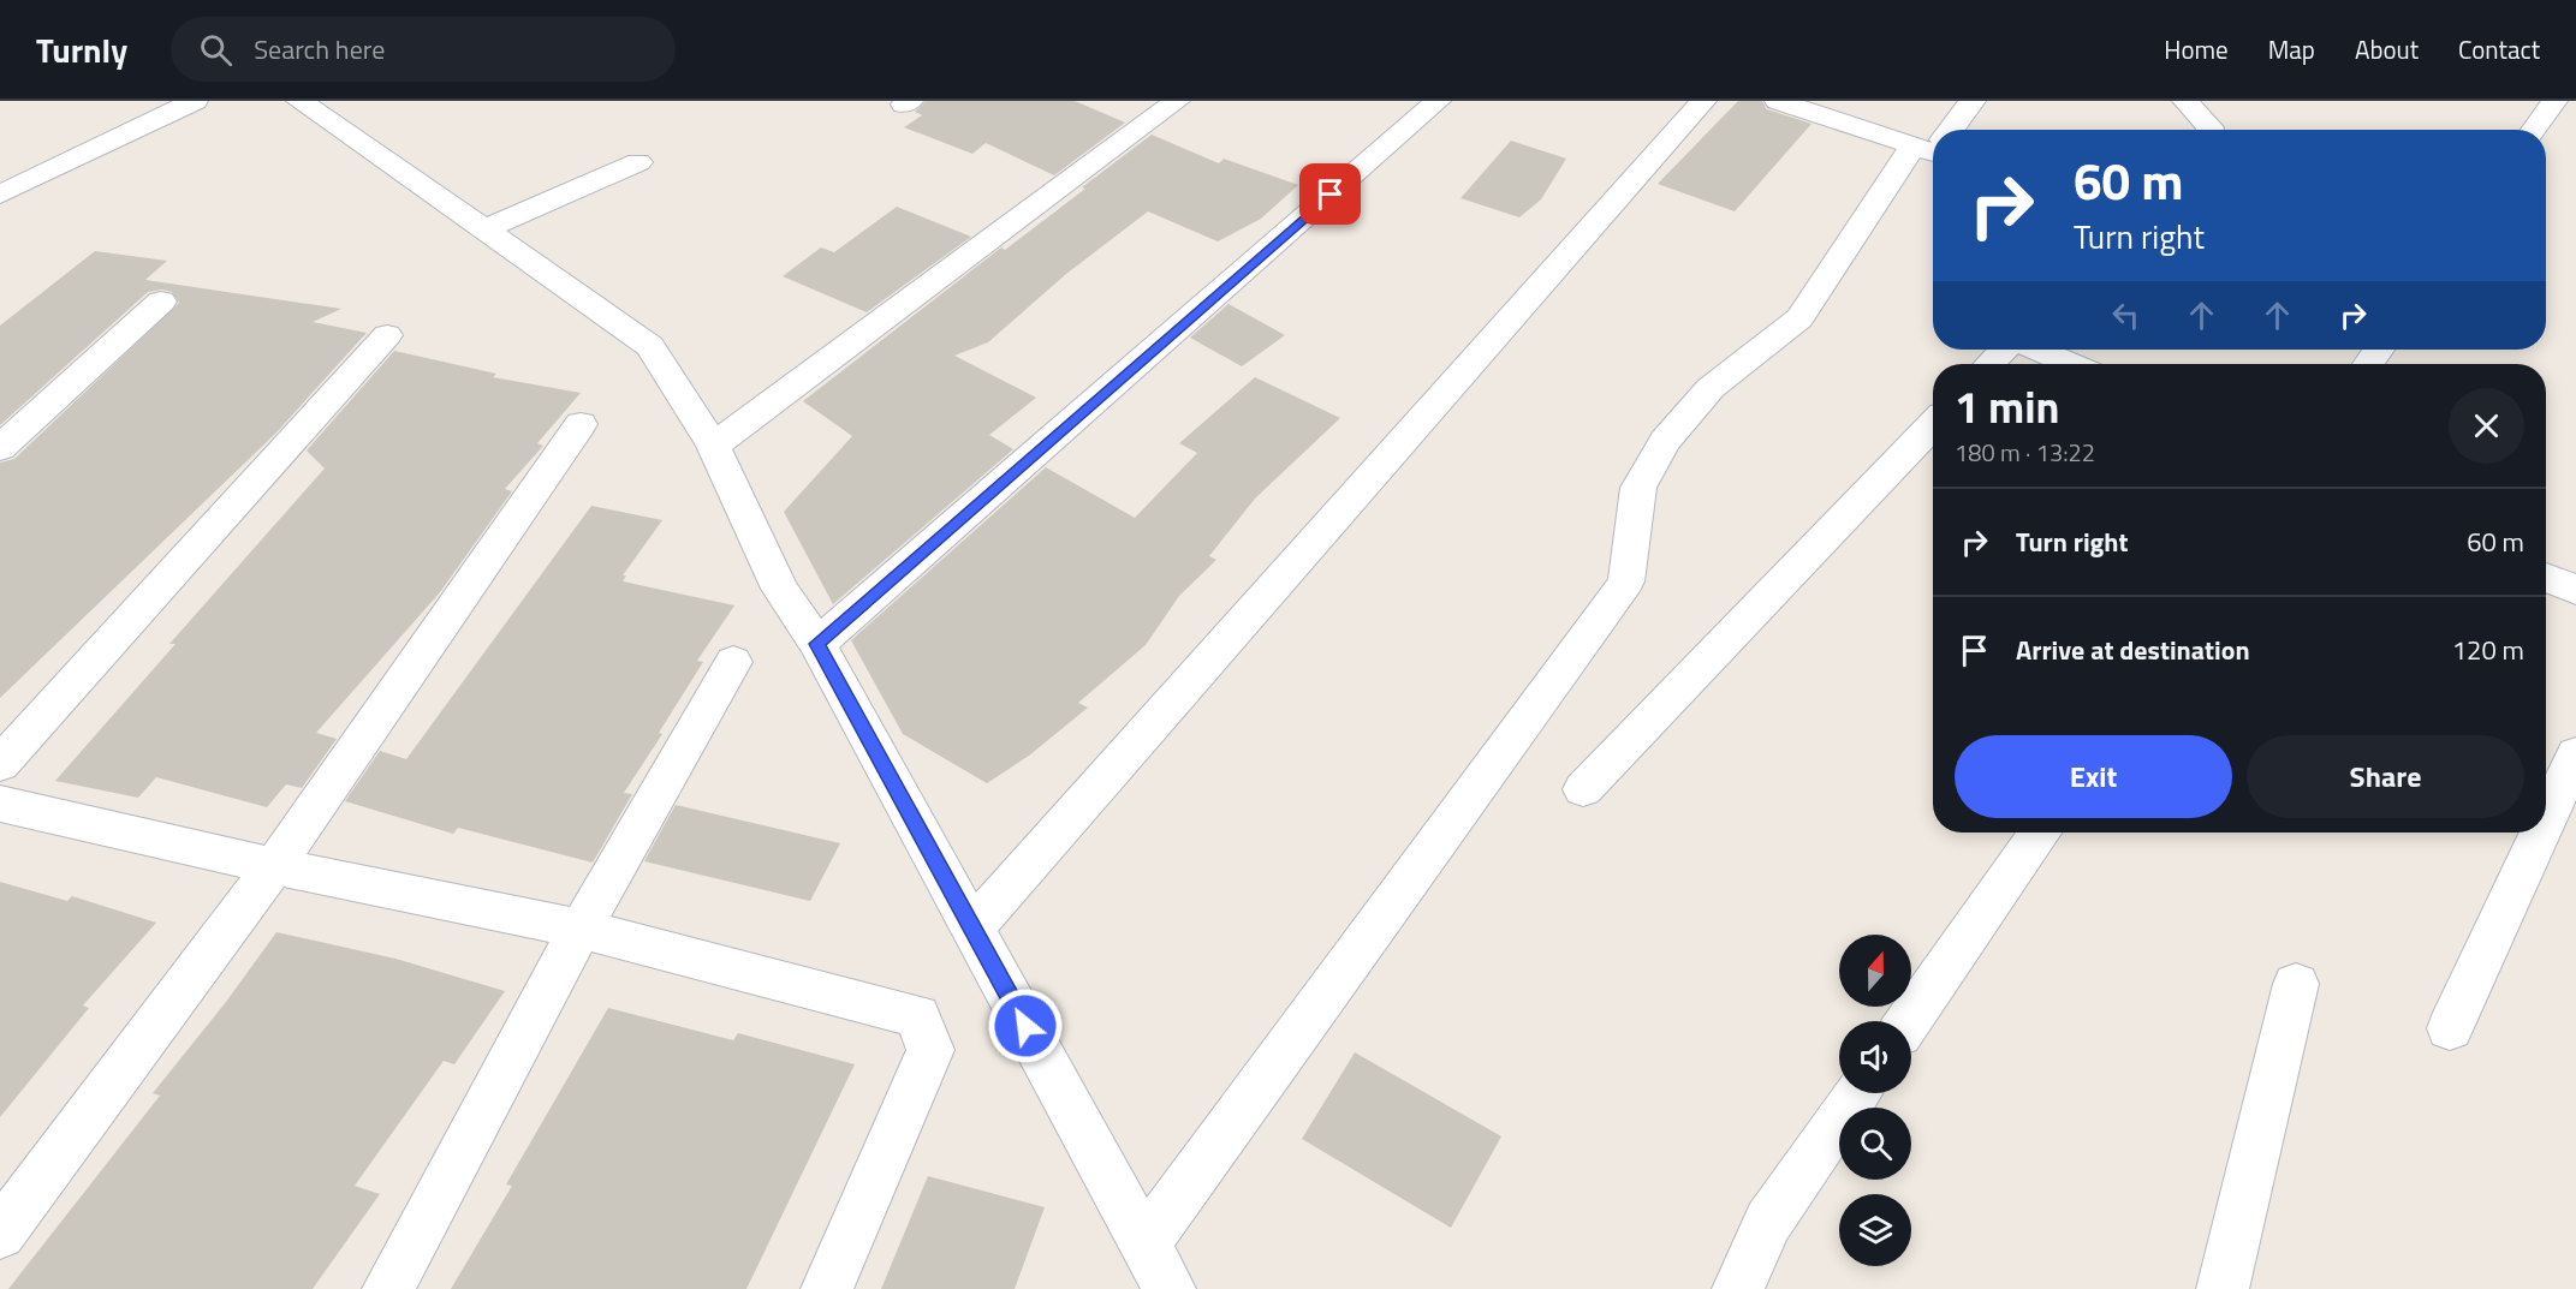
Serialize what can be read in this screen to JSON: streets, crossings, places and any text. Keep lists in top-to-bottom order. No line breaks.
{"north":"top","page":{"header":"Turnly","search":"Search here","nav":["Home","Map","About","Contact"],"turn":["60 m","Turn right"],"heading":["1 min","180 m · 13:22"],"list":[{"name":"Turn right","value":"60 m"},{"name":"Arrive at destination","value":"120 m"}],"buttons":["Exit","Share"]}}
